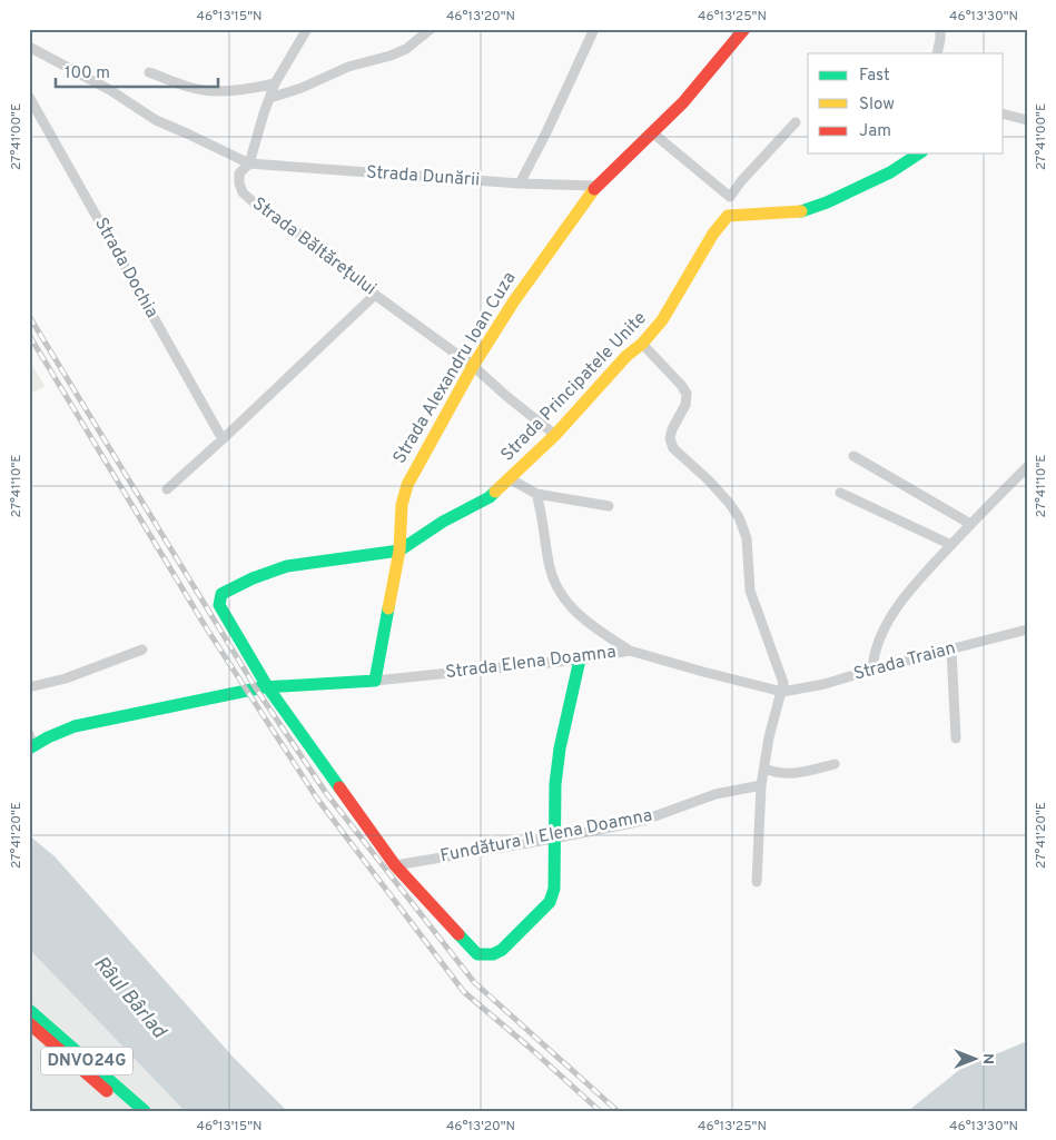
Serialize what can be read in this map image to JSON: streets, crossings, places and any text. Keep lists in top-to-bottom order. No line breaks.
{"streets":{"main road":["Strada Alexandru Ioan Cuza","Strada Principatele Unite","DNVO24G"],"street":["Strada Dunării","Strada Băltărețului","Strada Dochia","Strada Traian","Strada Elena Doamna","Fundătura II Elena Doamna"]},"crossings":[["Strada Dunării","Strada Băltărețului"],["Strada Dunării","Strada Alexandru Ioan Cuza"],["Strada Băltărețului","Strada Alexandru Ioan Cuza"],["Strada Băltărețului","Strada Principatele Unite"],["Strada Alexandru Ioan Cuza","Strada Principatele Unite"],["Strada Alexandru Ioan Cuza","Strada Elena Doamna"],["Strada Traian","Strada Elena Doamna"]],"water":["Râul Bârlad"],"legend":["Fast","Slow","Jam"],"scale_bar":"100 m","north":"right","coordinates":["46°13'15\"N","46°13'20\"N","46°13'25\"N","46°13'30\"N","27°41'00\"E","27°41'10\"E","27°41'20\"E"]}
